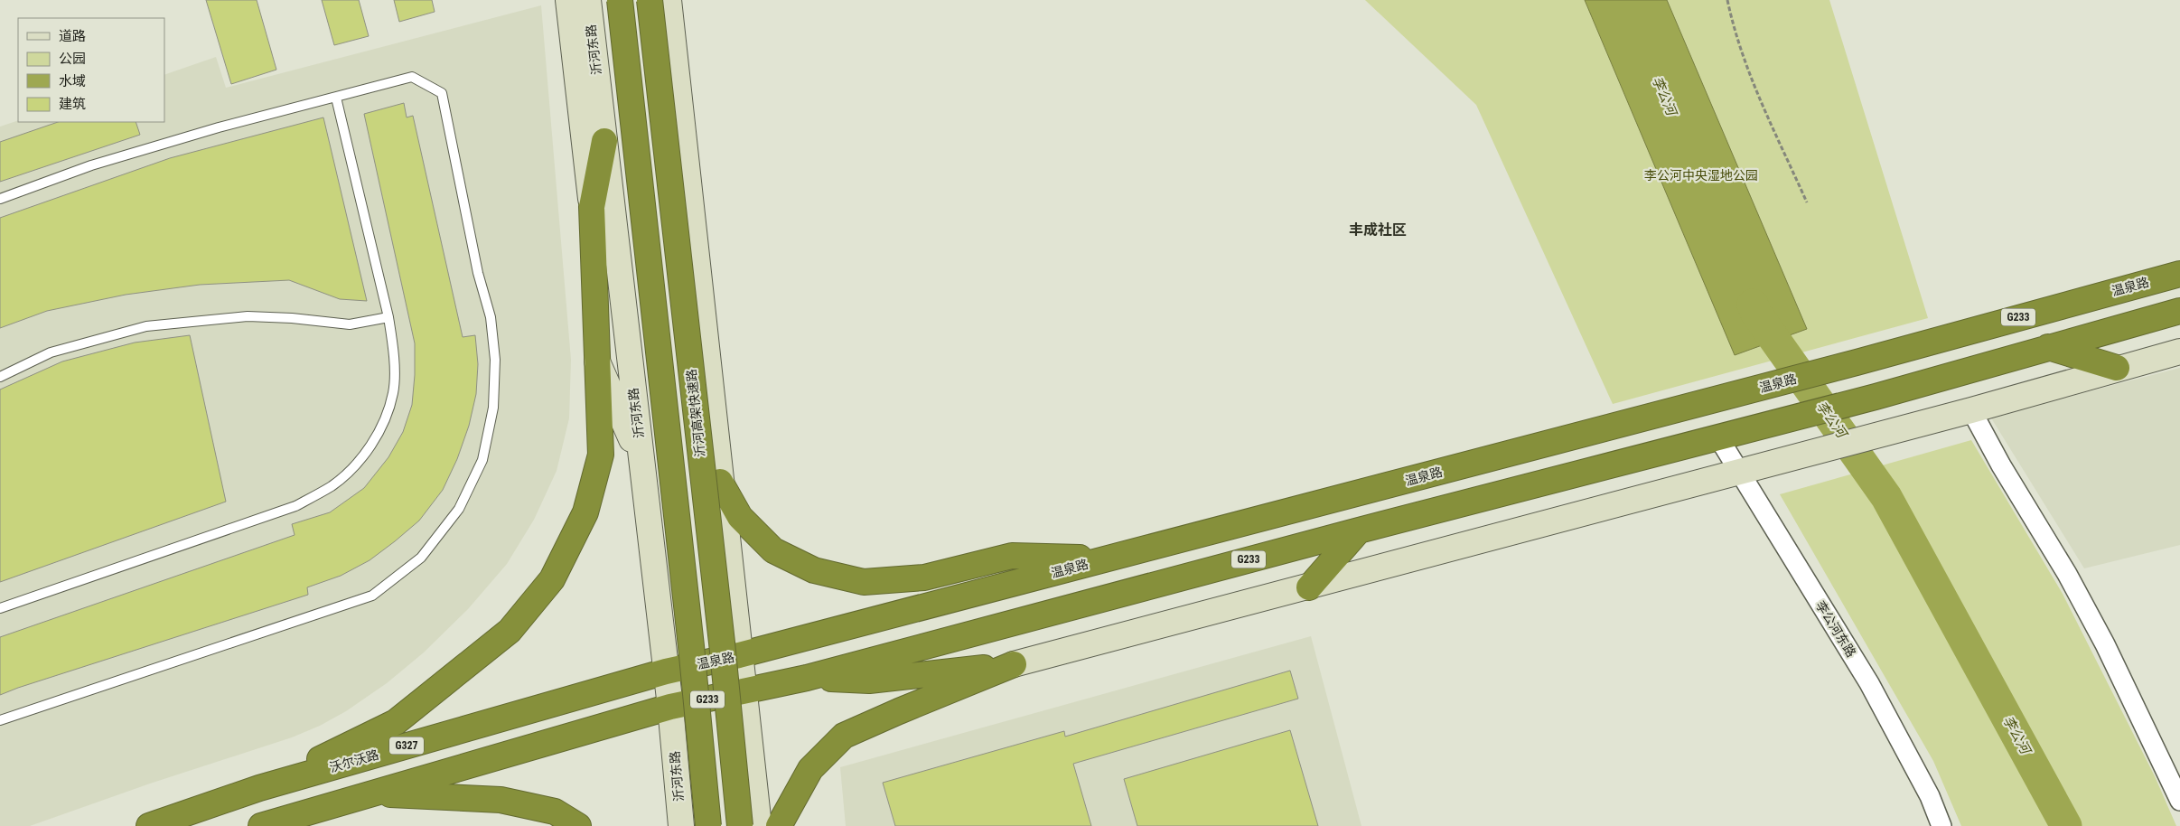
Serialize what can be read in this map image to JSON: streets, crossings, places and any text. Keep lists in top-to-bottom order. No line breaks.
{"streets":{"highway":["温泉路","G233","沂河高架快速路","G327","沃尔沃路"],"main road":["沂河东路"],"street":["李公河东路"]},"crossings":[["沂河东路","温泉路"],["沂河东路","G233"],["沂河东路","沃尔沃路"],["温泉路","沃尔沃路"],["G233","李公河东路"]],"districts":["丰成社区"],"water":["李公河"],"parks":["李公河中央湿地公园"],"legend":["道路","公园","水域","建筑"]}
